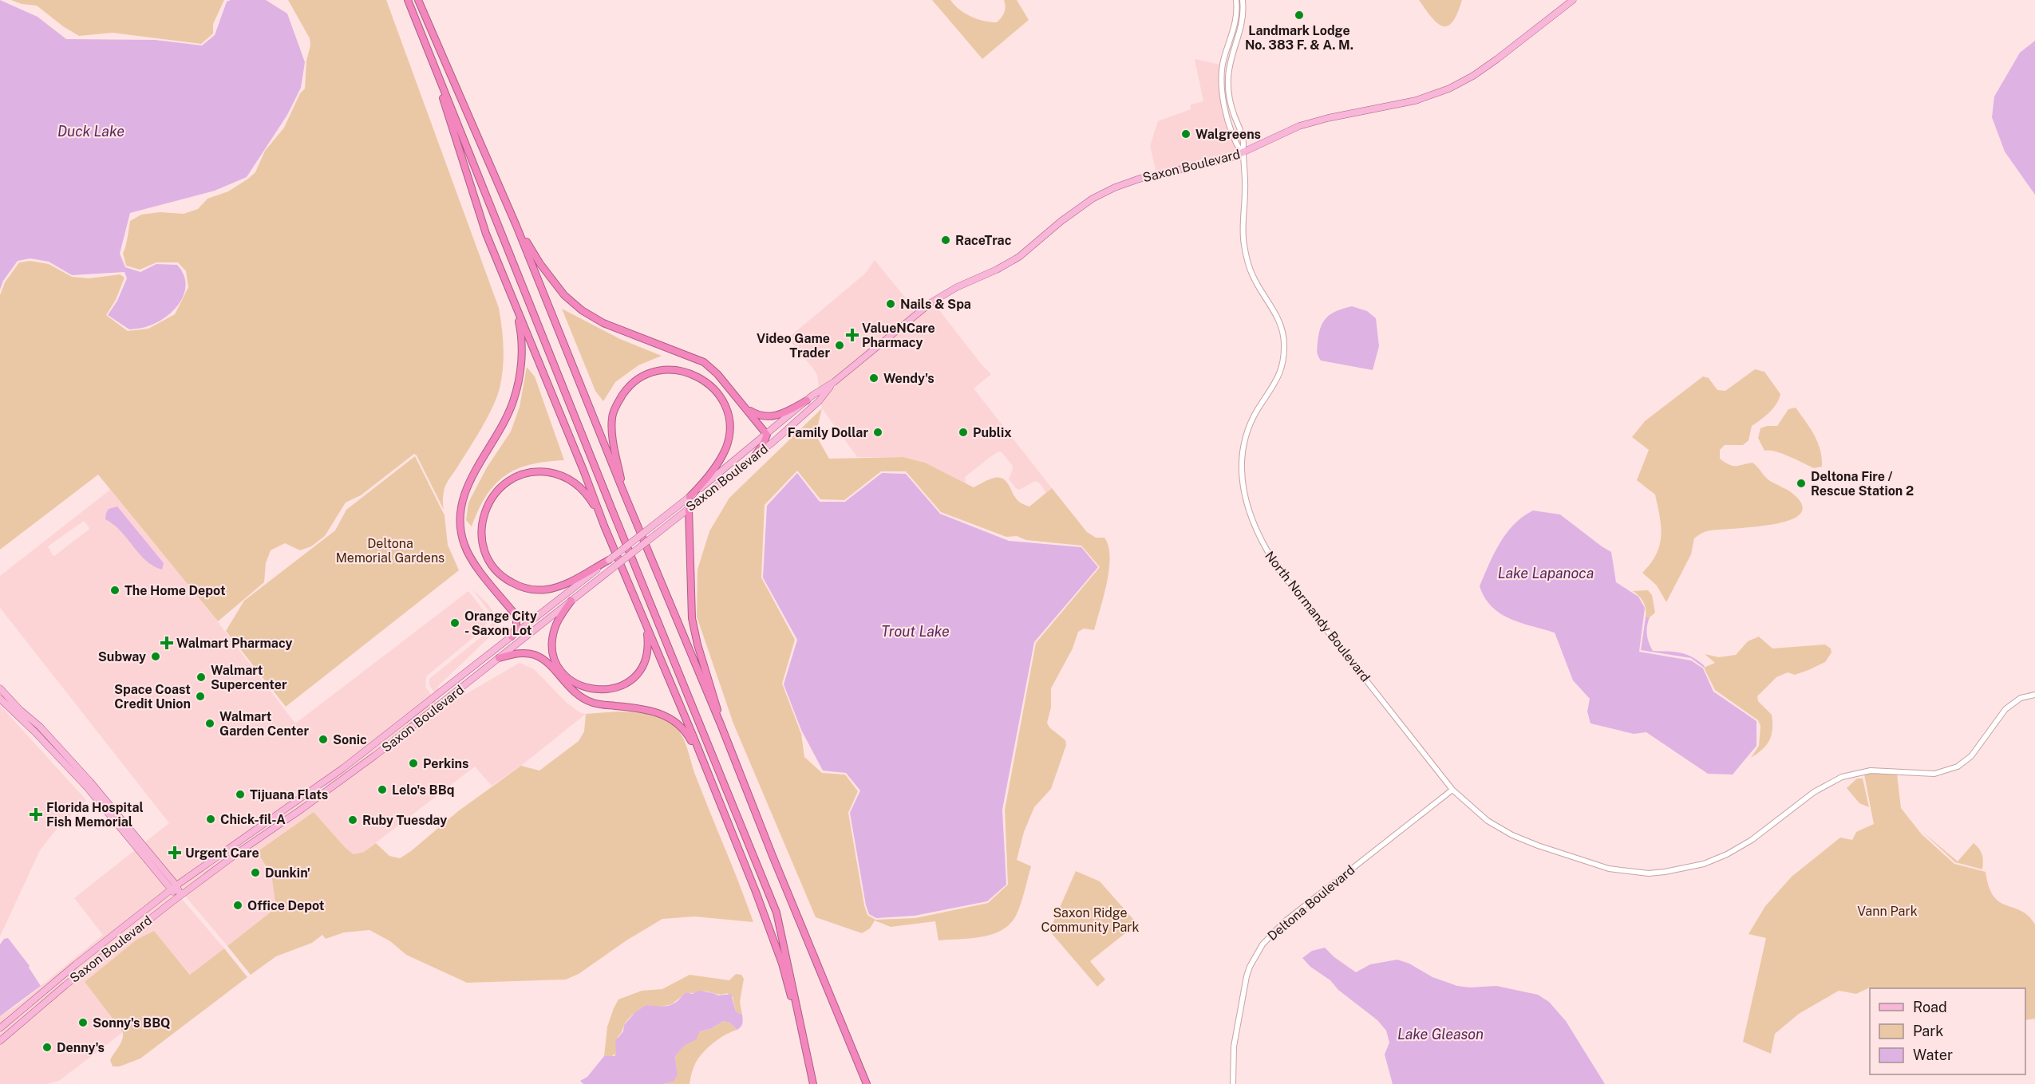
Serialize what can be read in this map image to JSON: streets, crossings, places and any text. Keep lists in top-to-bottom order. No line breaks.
{"streets":{"main road":["Saxon Boulevard"],"street":["North Normandy Boulevard","Deltona Boulevard"]},"crossings":[["Saxon Boulevard","North Normandy Boulevard"],["North Normandy Boulevard","Deltona Boulevard"]],"water":["Duck Lake","Lake Lapanoca","Trout Lake","Lake Gleason"],"parks":["Deltona Memorial Gardens","Vann Park","Saxon Ridge Community Park"],"places":{"other":["Landmark Lodge No. 383 F. & A. M.","Walgreens","RaceTrac","Nails & Spa","Video Game Trader","Wendy's","Family Dollar","Publix","Deltona Fire / Rescue Station 2","The Home Depot","Orange City - Saxon Lot","Subway","Walmart Supercenter","Space Coast Credit Union","Walmart Garden Center","Sonic","Perkins","Lelo's BBq","Tijuana Flats","Chick-fil-A","Ruby Tuesday","Dunkin'","Office Depot","Sonny's BBQ","Denny's"],"health":["ValueNCare Pharmacy","Walmart Pharmacy","Florida Hospital Fish Memorial","Urgent Care"]},"legend":["Road","Park","Water"]}
